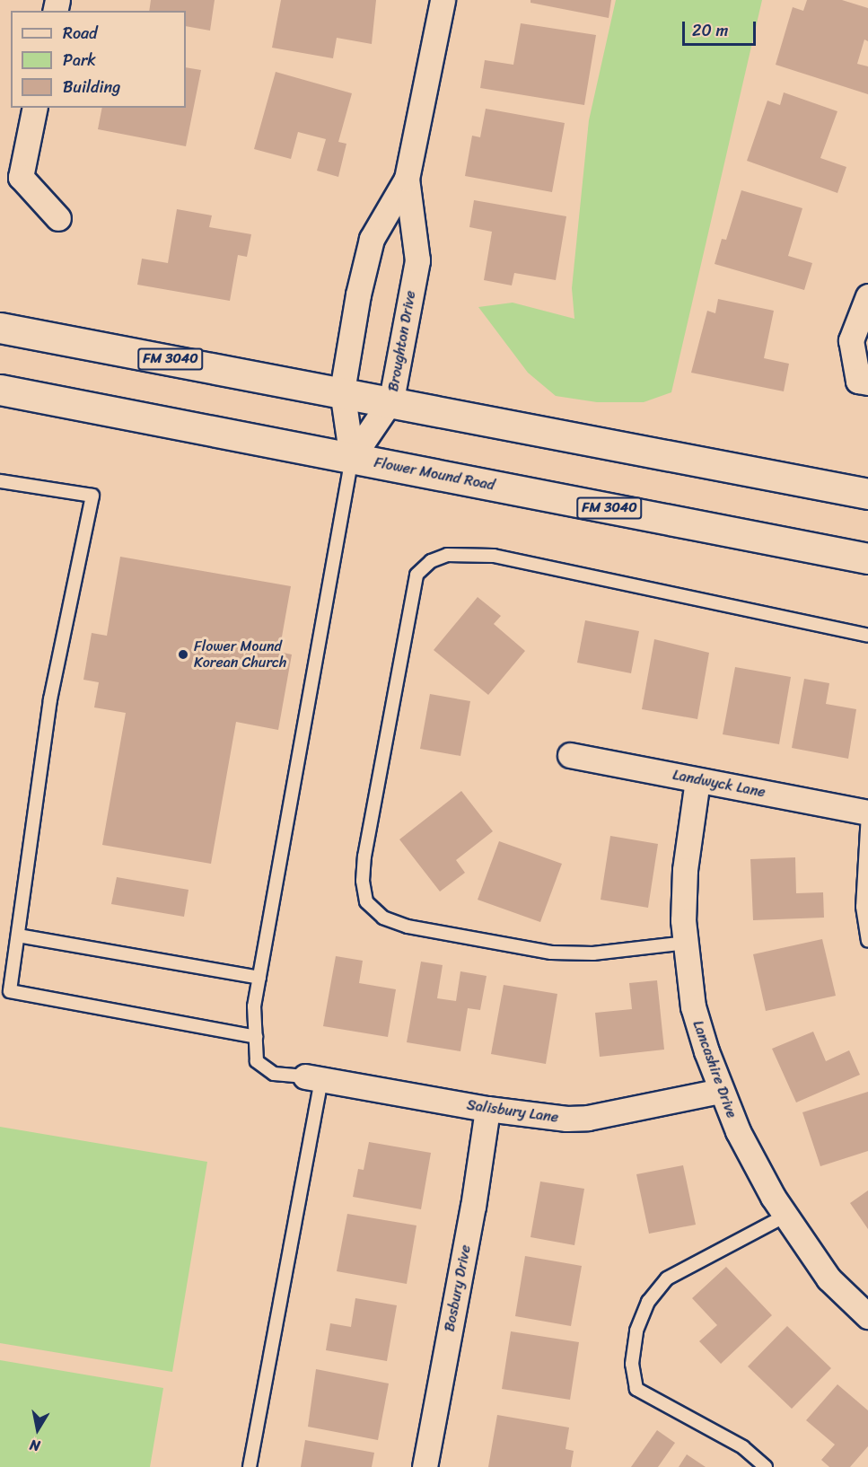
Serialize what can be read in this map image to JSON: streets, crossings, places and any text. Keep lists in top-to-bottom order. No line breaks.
{"streets":{"main road":["FM 3040","Flower Mound Road"],"street":["Broughton Drive","Landwyck Lane","Lancashire Drive","Salisbury Lane","Bosbury Drive"]},"crossings":[["Broughton Drive","FM 3040"],["Broughton Drive","Flower Mound Road"],["Landwyck Lane","Lancashire Drive"],["Lancashire Drive","Salisbury Lane"],["Salisbury Lane","Bosbury Drive"]],"places":["Flower Mound Korean Church"],"legend":["Road","Park","Building"],"scale_bar":"20 m","north":"bottom"}
